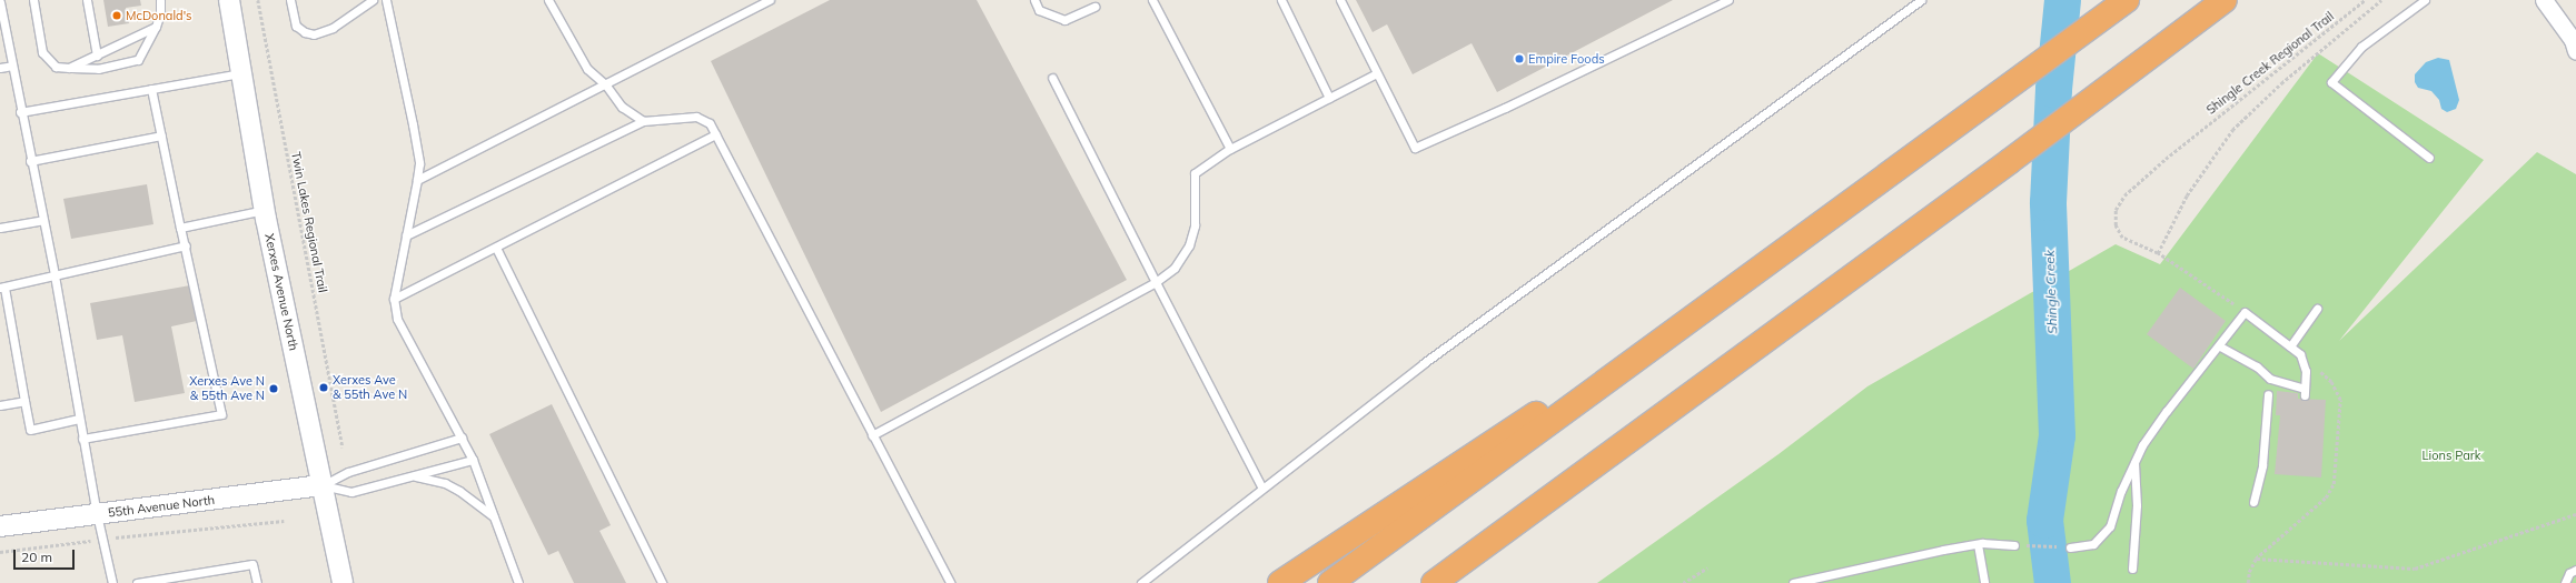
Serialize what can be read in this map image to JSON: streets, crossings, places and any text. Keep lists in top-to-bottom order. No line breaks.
{"streets":{"street":["Xerxes Avenue North","55th Avenue North"],"path":["Shingle Creek Regional Trail","Twin Lakes Regional Trail"]},"crossings":[["Xerxes Avenue North","55th Avenue North"]],"water":["Shingle Creek"],"parks":["Lions Park"],"places":["McDonald's","Empire Foods","Xerxes Ave & 55th Ave N","Xerxes Ave N & 55th Ave N"],"scale_bar":"20 m"}
